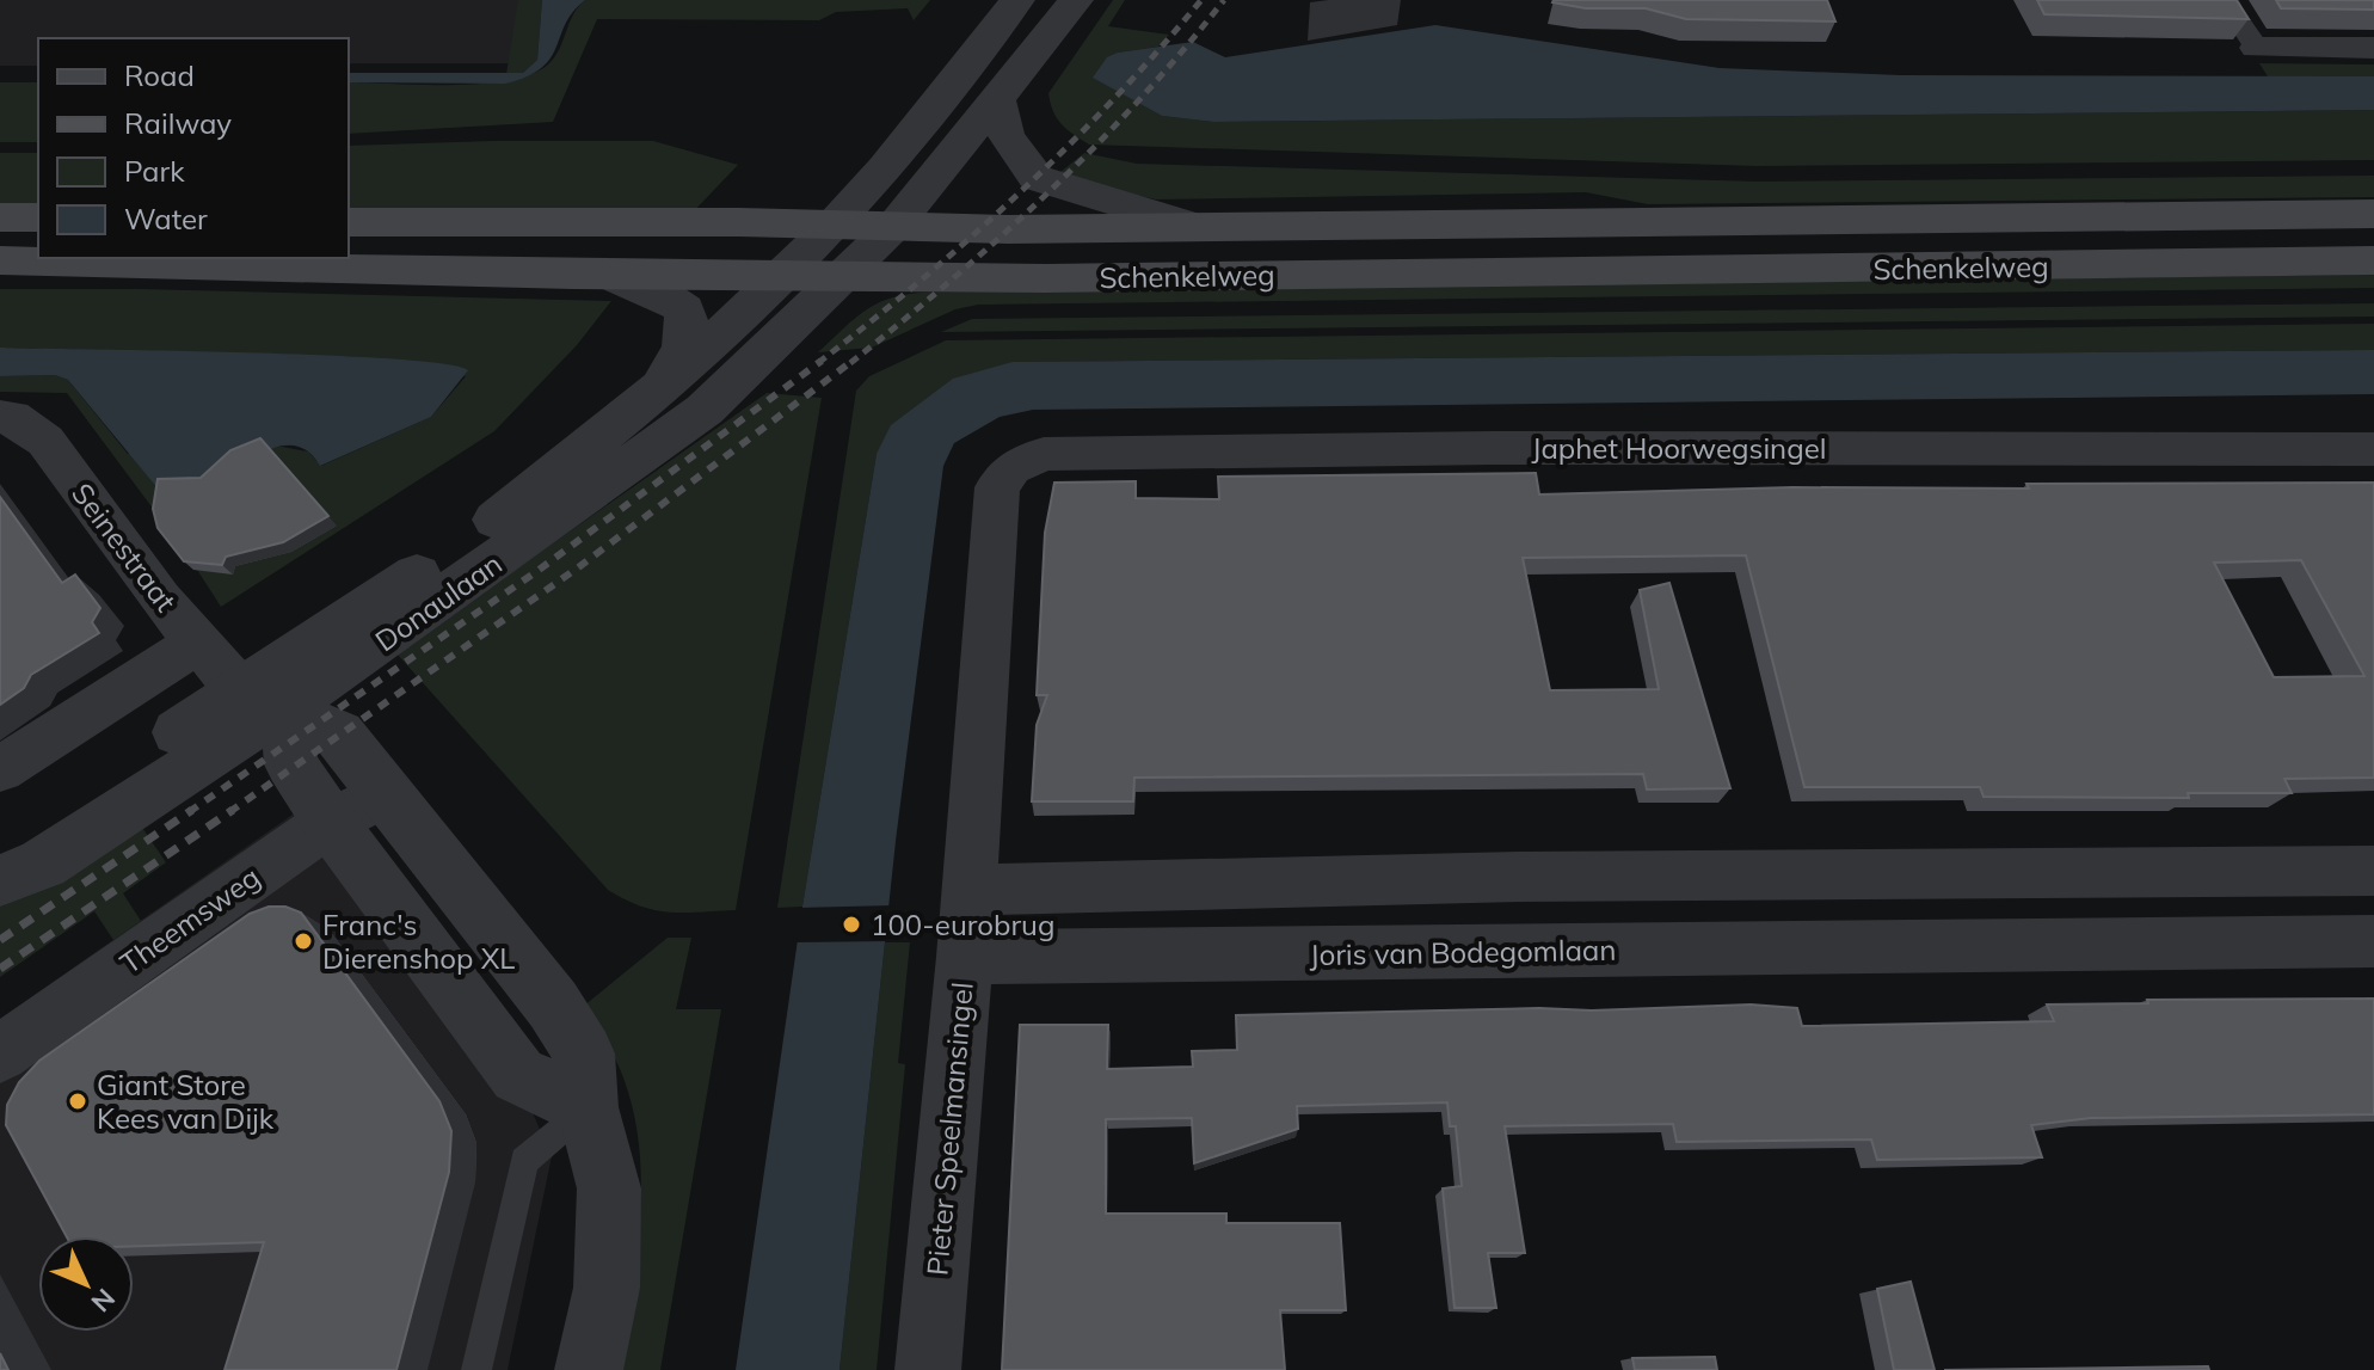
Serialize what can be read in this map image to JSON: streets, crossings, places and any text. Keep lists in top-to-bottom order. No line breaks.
{"streets":{"main road":["Schenkelweg"],"street":["Japhet Hoorwegsingel","Seinestraat","Donaulaan","Theemsweg","Joris van Bodegomlaan","Pieter Speelmansingel"]},"crossings":[["Schenkelweg","Donaulaan"],["Japhet Hoorwegsingel","Pieter Speelmansingel"],["Seinestraat","Donaulaan"],["Joris van Bodegomlaan","Pieter Speelmansingel"]],"places":["100-eurobrug","Franc's Dierenshop XL","Giant Store Kees van Dijk"],"legend":["Road","Railway","Park","Water"],"north":"bottom right"}
